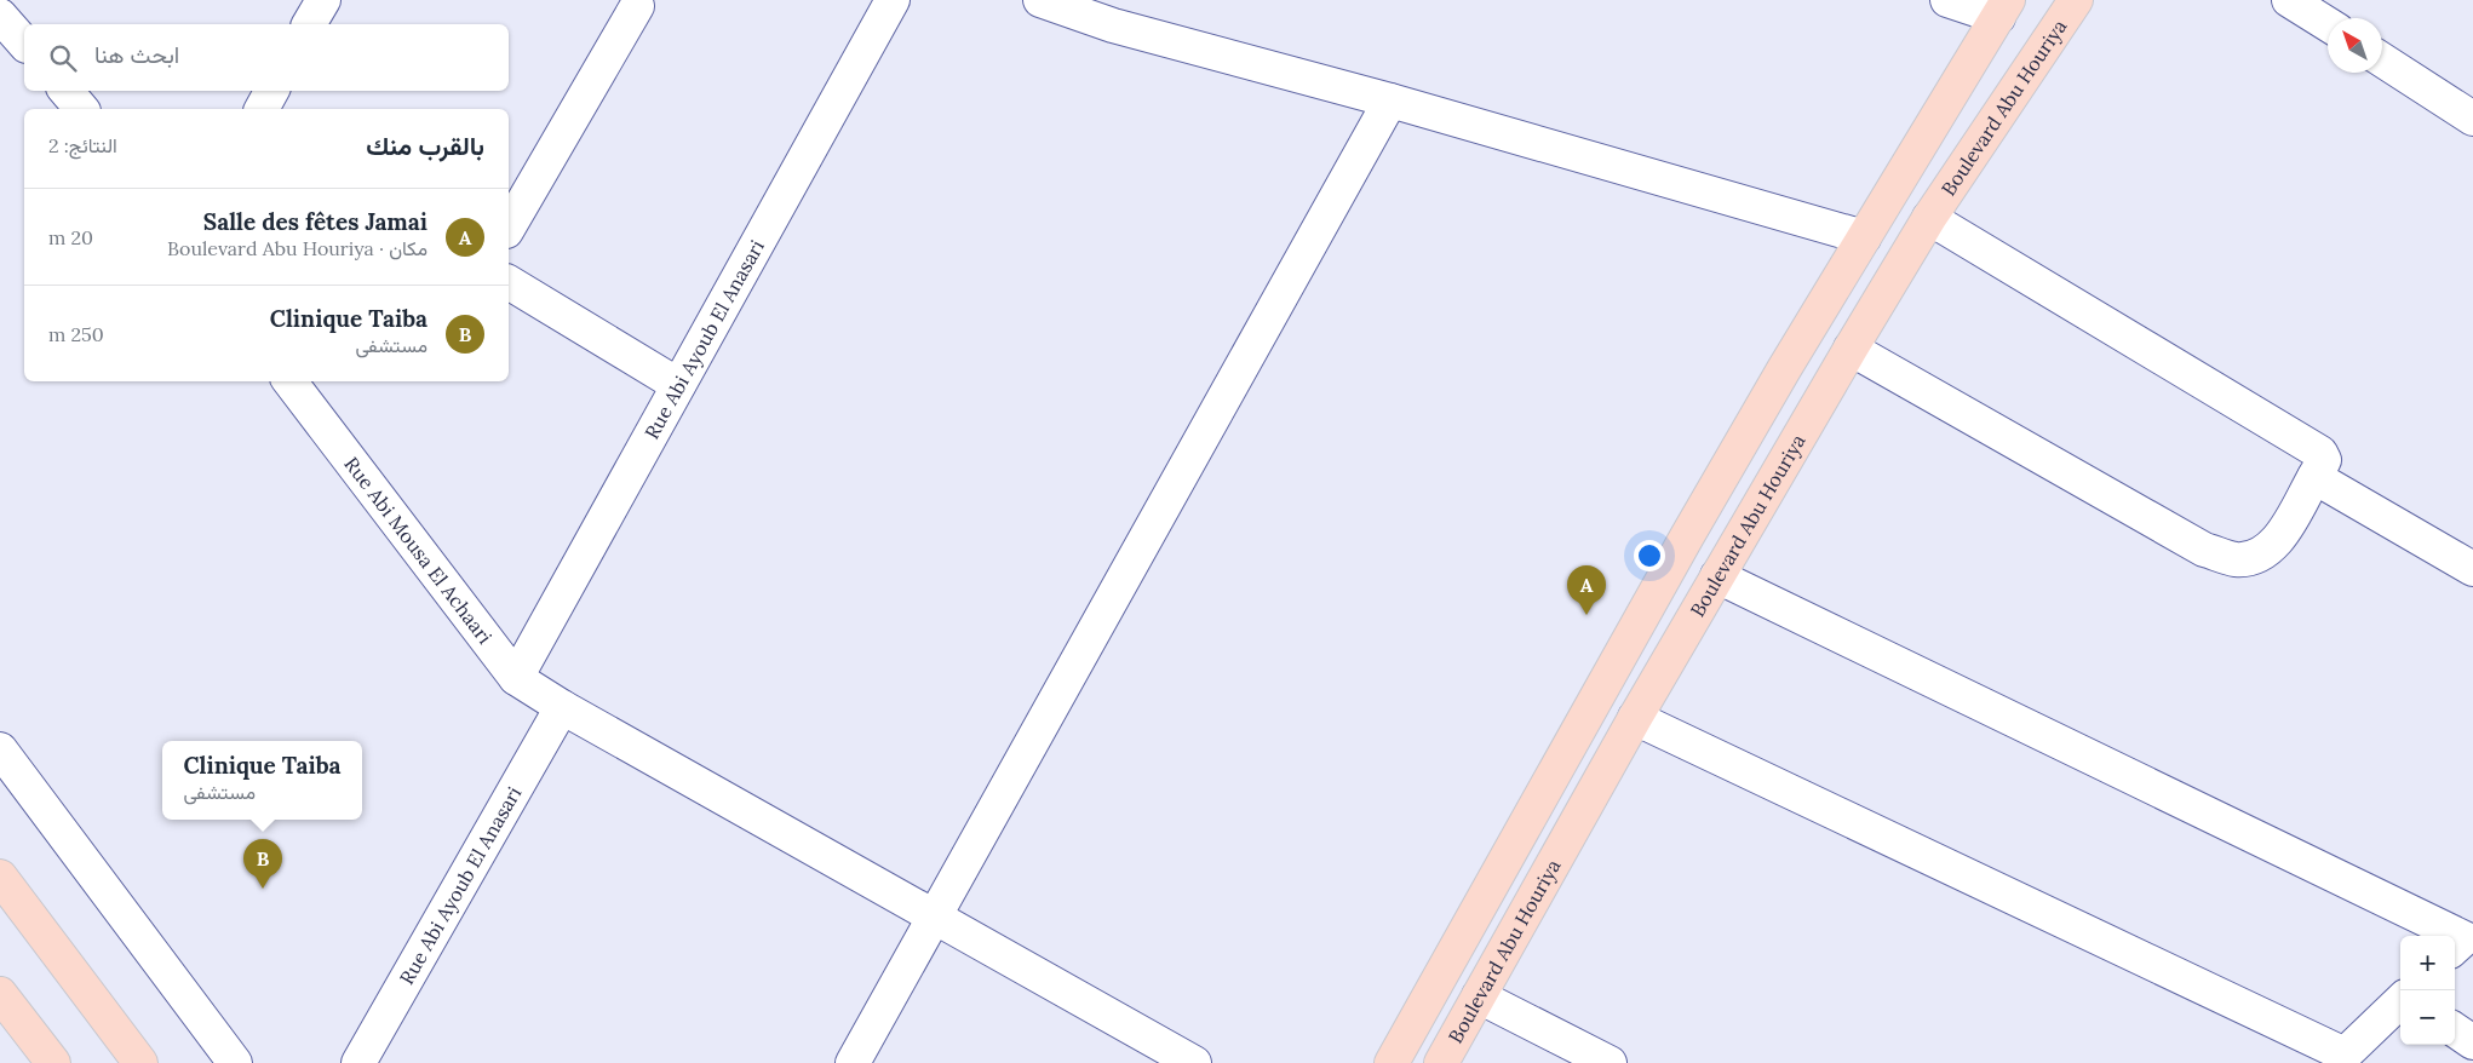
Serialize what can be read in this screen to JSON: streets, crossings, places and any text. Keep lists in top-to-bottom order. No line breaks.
{"streets":{"main road":["Boulevard Abu Houriya"],"street":["Rue Abi Ayoub El Anasari","Rue Abi Mousa El Achaari"]},"crossings":[["Rue Abi Ayoub El Anasari","Rue Abi Mousa El Achaari"]],"north":"top left","page":{"search":"ابحث هنا","heading":["بالقرب منك","النتائج: 2"],"list":[{"mark":"A","name":"Salle des fêtes Jamai","note":"مكان · Boulevard Abu Houriya","value":"20 m"},{"mark":"B","name":"Clinique Taiba","note":"مستشفى","value":"250 m"}],"pins":["A","B"],"popup":["Clinique Taiba","مستشفى"],"map_buttons":["+","−"]}}
